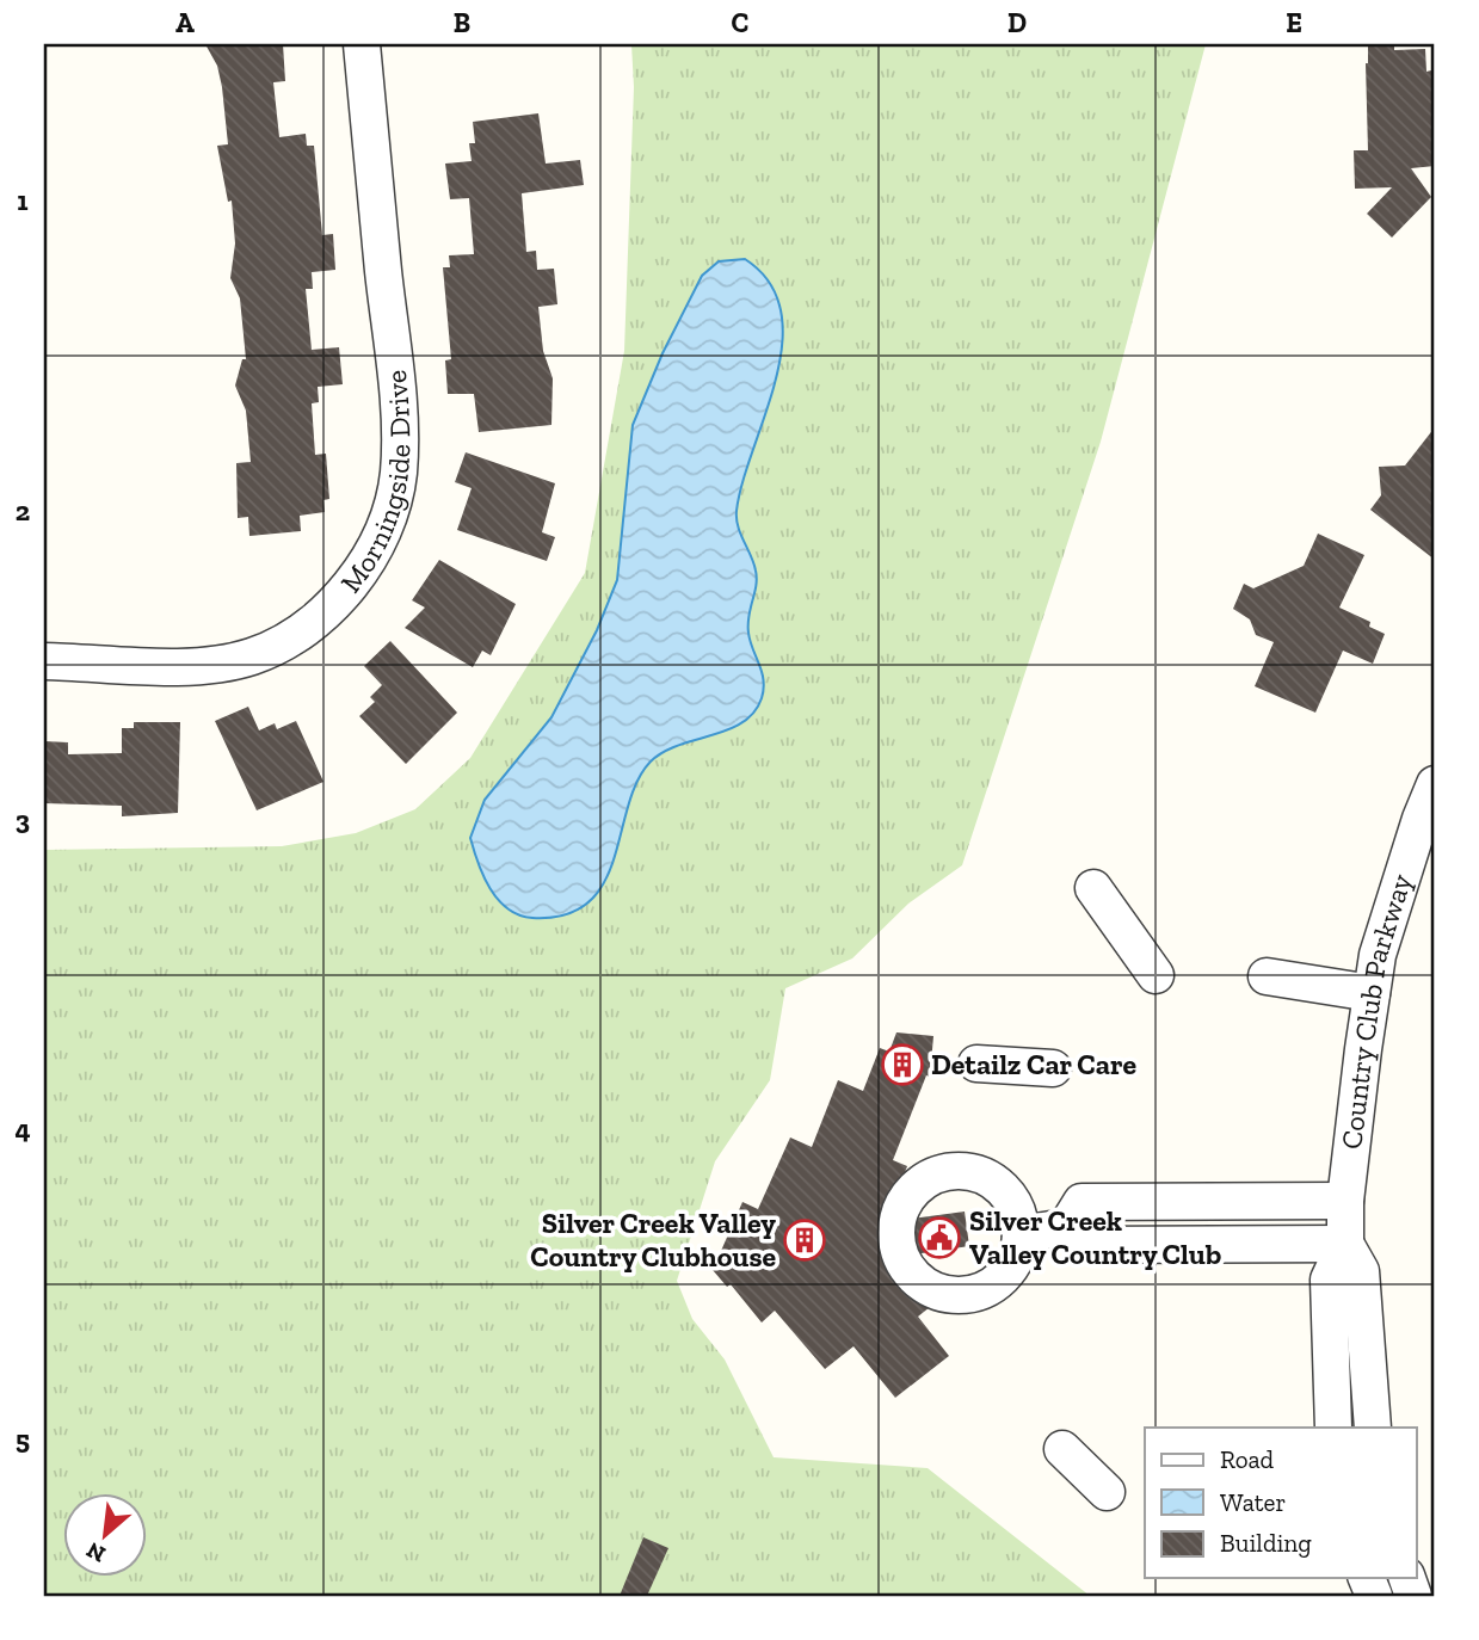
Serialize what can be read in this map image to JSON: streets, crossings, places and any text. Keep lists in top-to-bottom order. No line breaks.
{"streets":{"street":["Morningside Drive","Country Club Parkway"]},"places":{"building":["Detailz Car Care","Silver Creek Valley Country Clubhouse"],"public building":["Silver Creek Valley Country Club"]},"legend":["Road","Water","Building"],"north":"bottom left","grid":{"columns":["A","B","C","D","E"],"rows":["1","2","3","4","5"]}}
